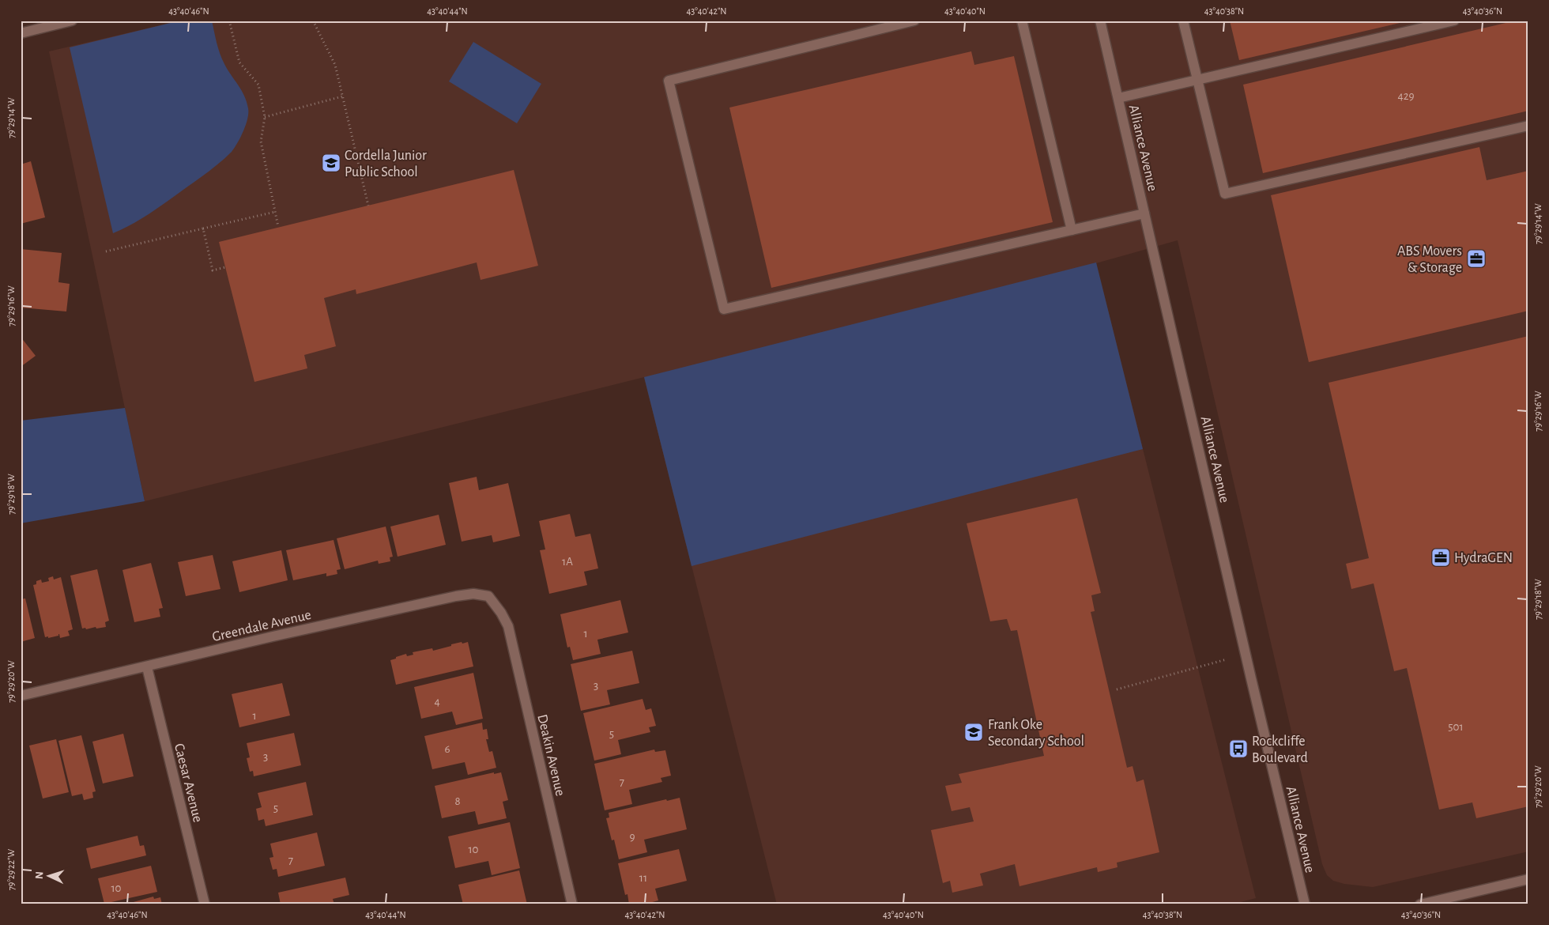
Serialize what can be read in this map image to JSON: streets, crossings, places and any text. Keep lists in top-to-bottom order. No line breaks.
{"streets":{"street":["Alliance Avenue","Greendale Avenue","Deakin Avenue","Caesar Avenue"]},"crossings":[["Greendale Avenue","Deakin Avenue"],["Greendale Avenue","Caesar Avenue"]],"places":{"school or university":["Cordella Junior Public School","Frank Oke Secondary School"],"office":["ABS Movers & Storage","HydraGEN"],"bus stop":["Rockcliffe Boulevard"]},"house_numbers":["429","1A","1","3","4","1","501","5","6","3","7","8","5","9","10","7","11","10"],"north":"left","coordinates":["43°40'46\"N","43°40'44\"N","43°40'42\"N","43°40'40\"N","43°40'38\"N","43°40'36\"N","79°29'14\"W","79°29'16\"W","79°29'18\"W","79°29'20\"W","79°29'22\"W"]}
